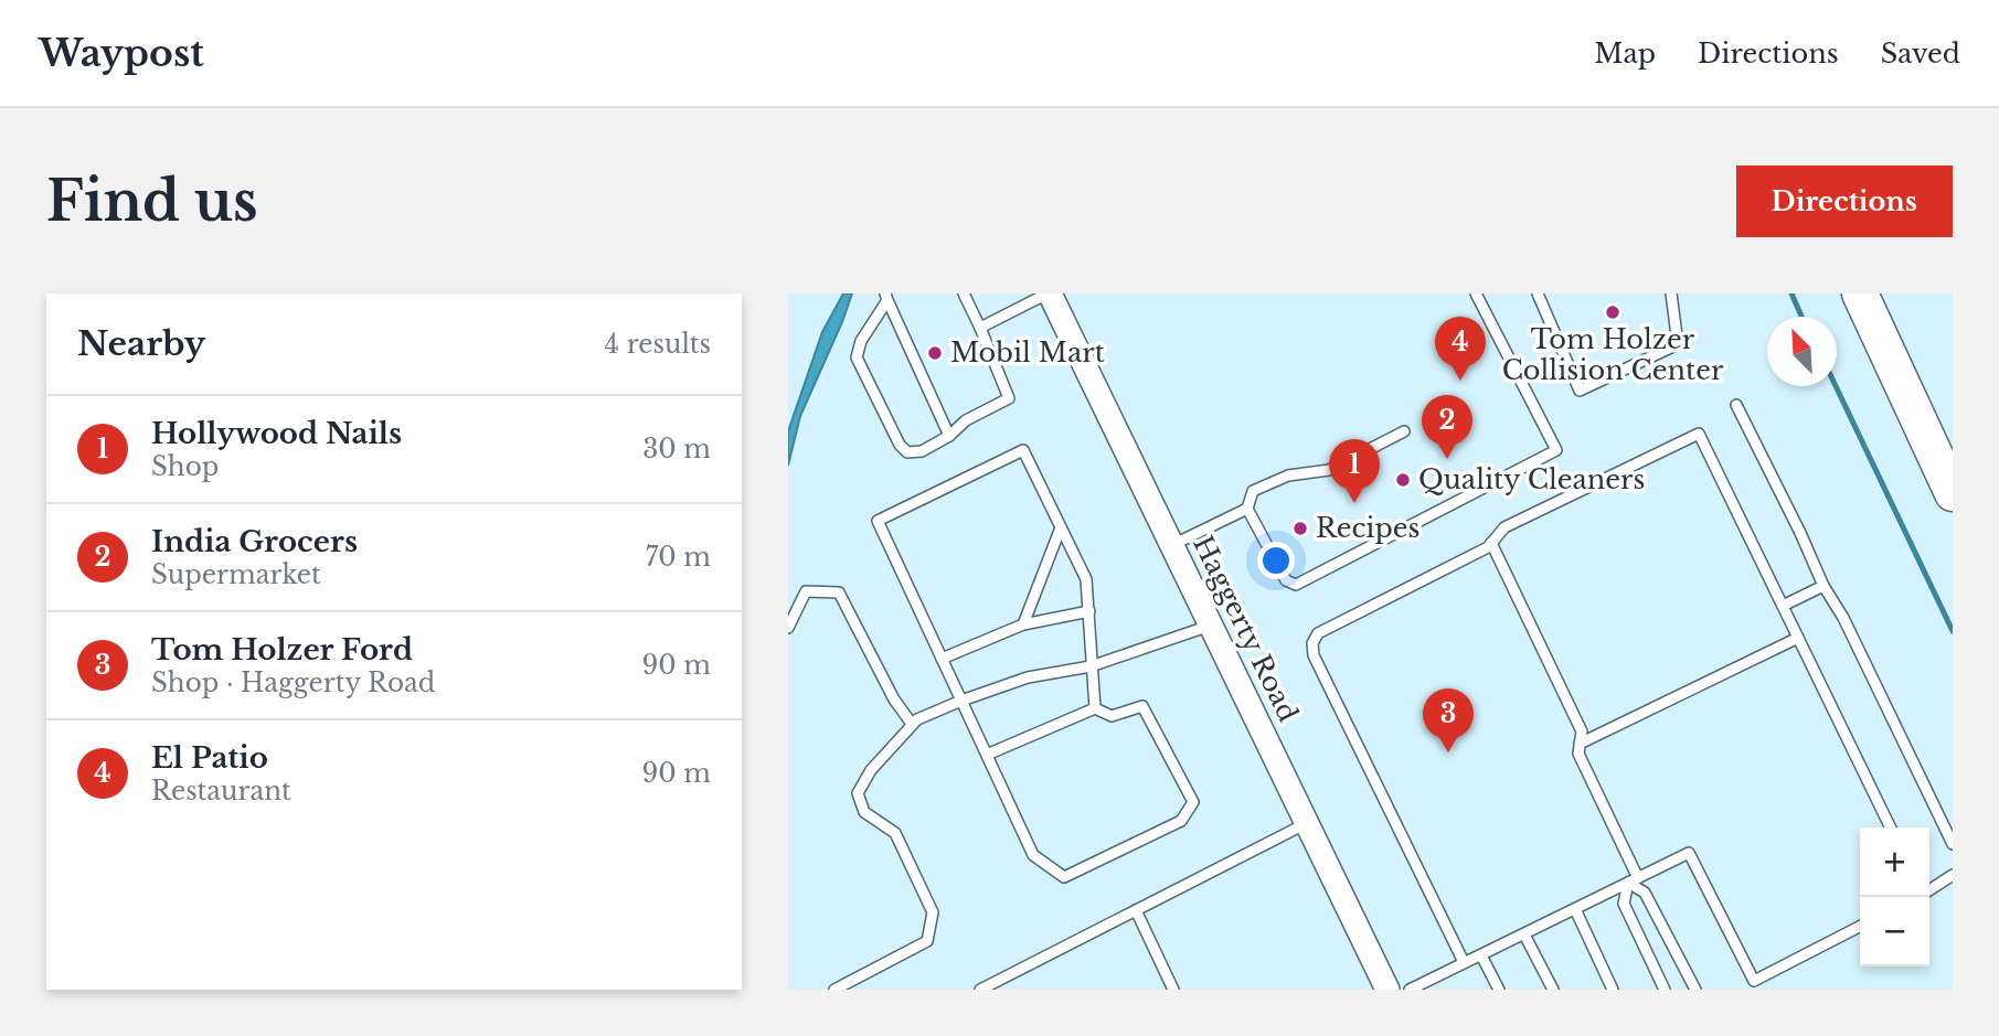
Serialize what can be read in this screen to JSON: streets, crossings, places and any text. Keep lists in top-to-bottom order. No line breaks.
{"streets":{"street":["Haggerty Road"]},"places":["Tom Holzer Collision Center","Mobil Mart","Quality Cleaners","Recipes"],"north":"top left","page":{"header":"Waypost","nav":["Map","Directions","Saved"],"buttons":"Directions","title":"Find us","heading":["Nearby","4 results"],"pins":["4","2","1","3"],"list":[{"mark":"1","name":"Hollywood Nails","note":"Shop","value":"30 m"},{"mark":"2","name":"India Grocers","note":"Supermarket","value":"70 m"},{"mark":"3","name":"Tom Holzer Ford","note":"Shop · Haggerty Road","value":"90 m"},{"mark":"4","name":"El Patio","note":"Restaurant","value":"90 m"}],"map_buttons":["+","−"]}}
